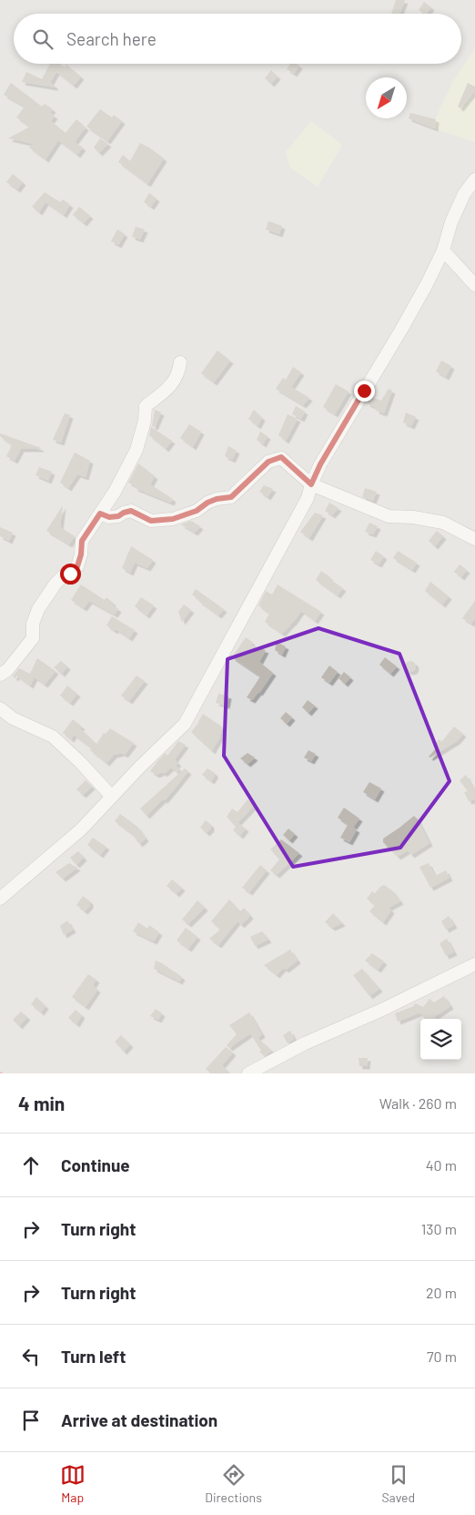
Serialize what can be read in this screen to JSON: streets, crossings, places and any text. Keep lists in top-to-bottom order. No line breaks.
{"north":"bottom left","page":{"search":"Search here","heading":["4 min","Walk · 260 m"],"list":[["Continue","40 m"],["Turn right","130 m"],["Turn right","20 m"],["Turn left","70 m"],"Arrive at destination"],"nav":["Map","Directions","Saved"]}}
